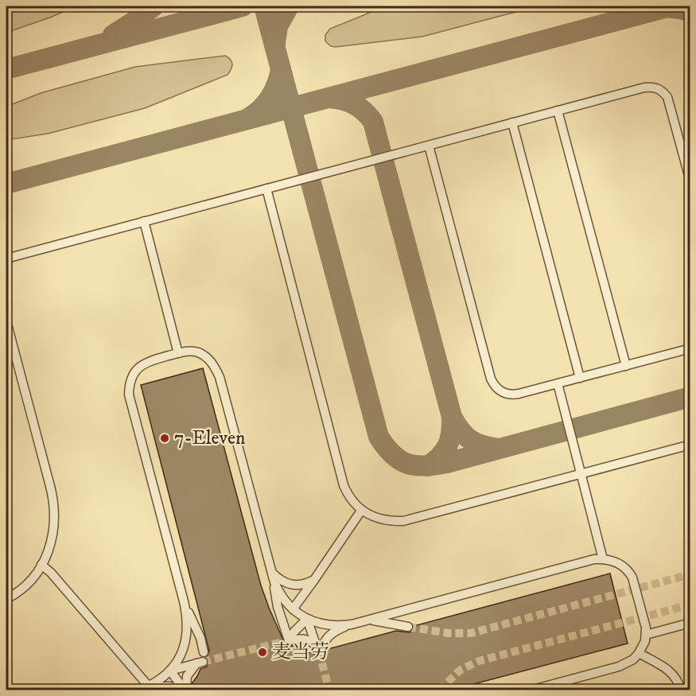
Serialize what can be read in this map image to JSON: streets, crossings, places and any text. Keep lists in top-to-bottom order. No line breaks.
{"places":["7-Eleven","麦当劳"]}
